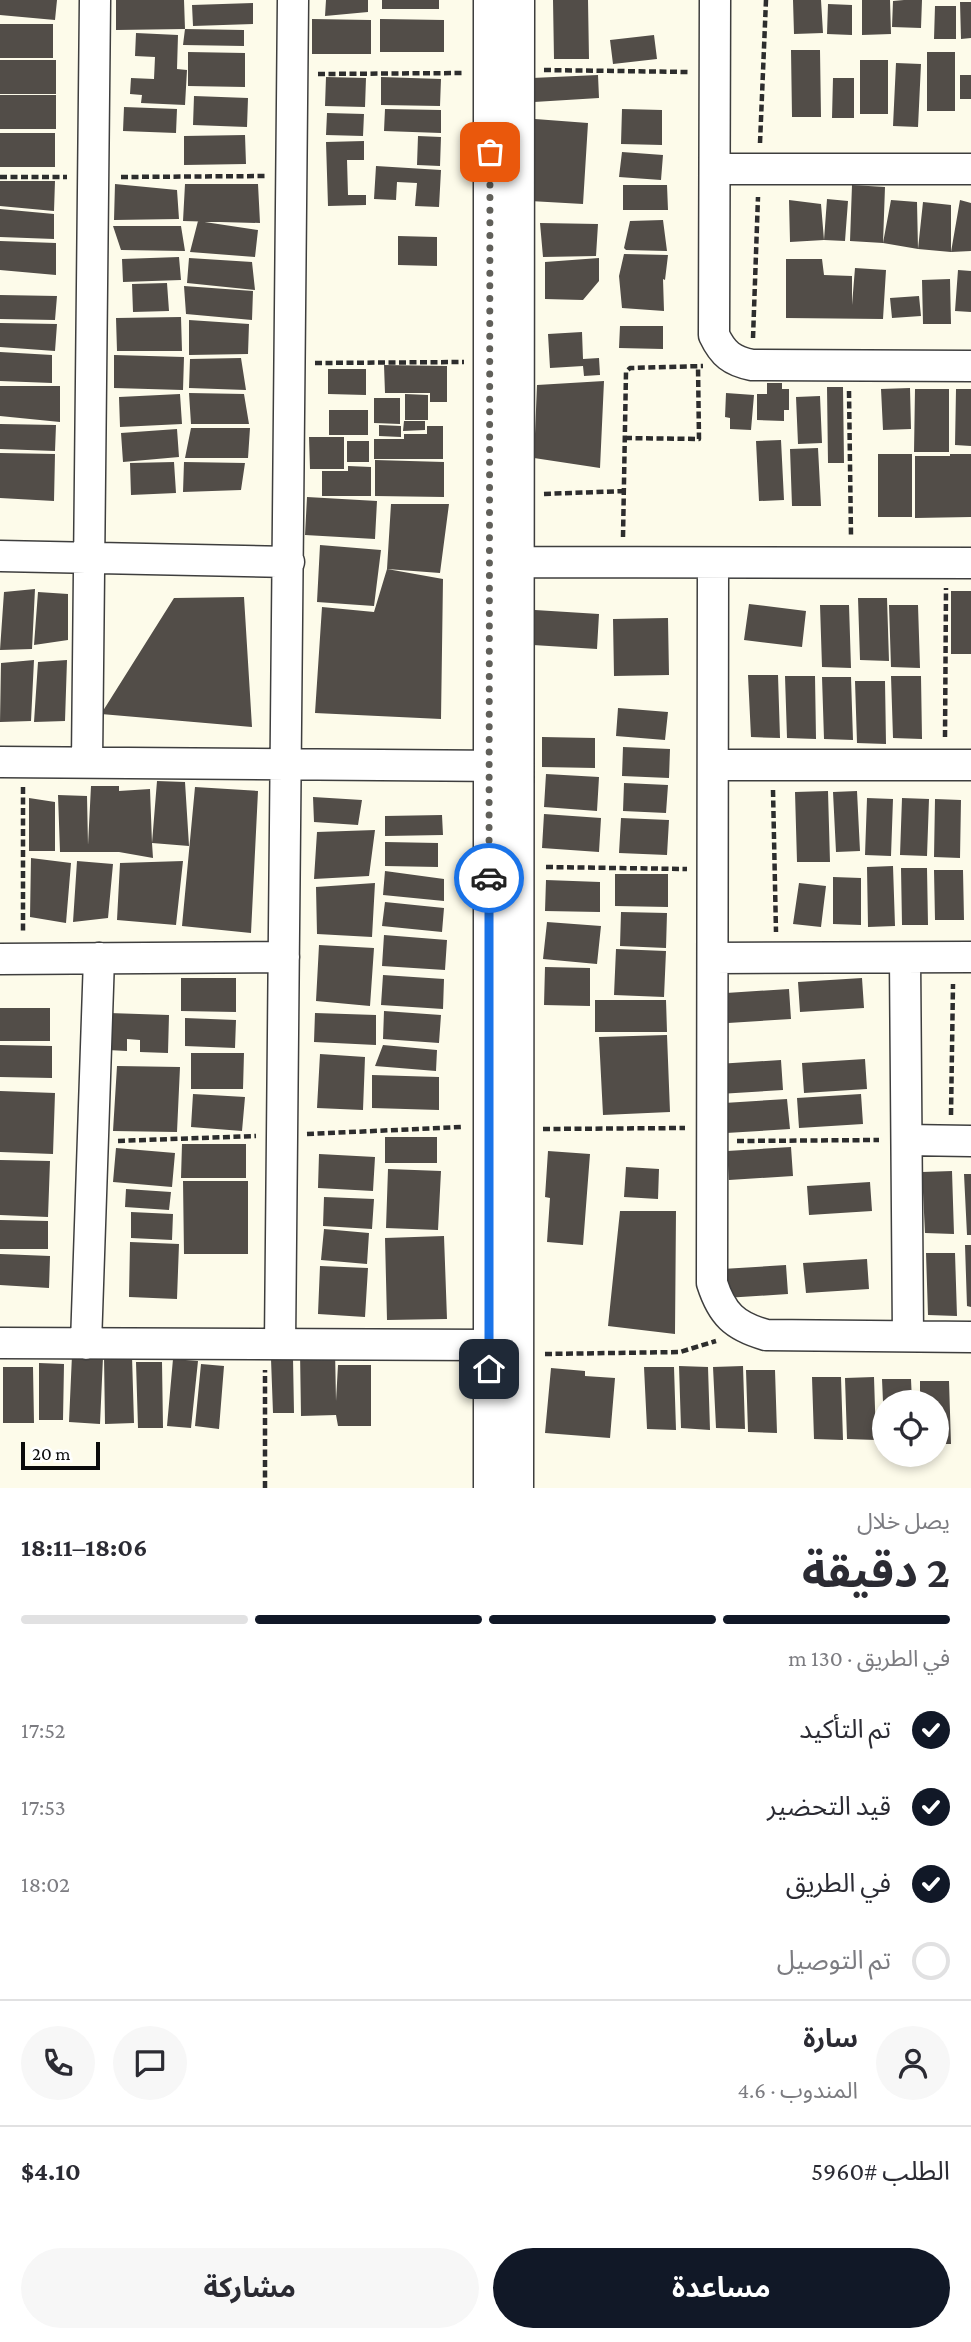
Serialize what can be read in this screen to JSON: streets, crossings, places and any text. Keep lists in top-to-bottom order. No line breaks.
{"scale_bar":"20 m","page":{"scale":"20 m","heading":["2 دقيقة","يصل خلال","18:06–18:11"],"panel":["سارة","المندوب · 4.6","الطلب #5960","$4.10"],"bar":"في الطريق · 130 m","list":[["تم التأكيد","17:52"],["قيد التحضير","17:53"],["في الطريق","18:02"],"تم التوصيل"],"buttons":["مساعدة","مشاركة"]}}
